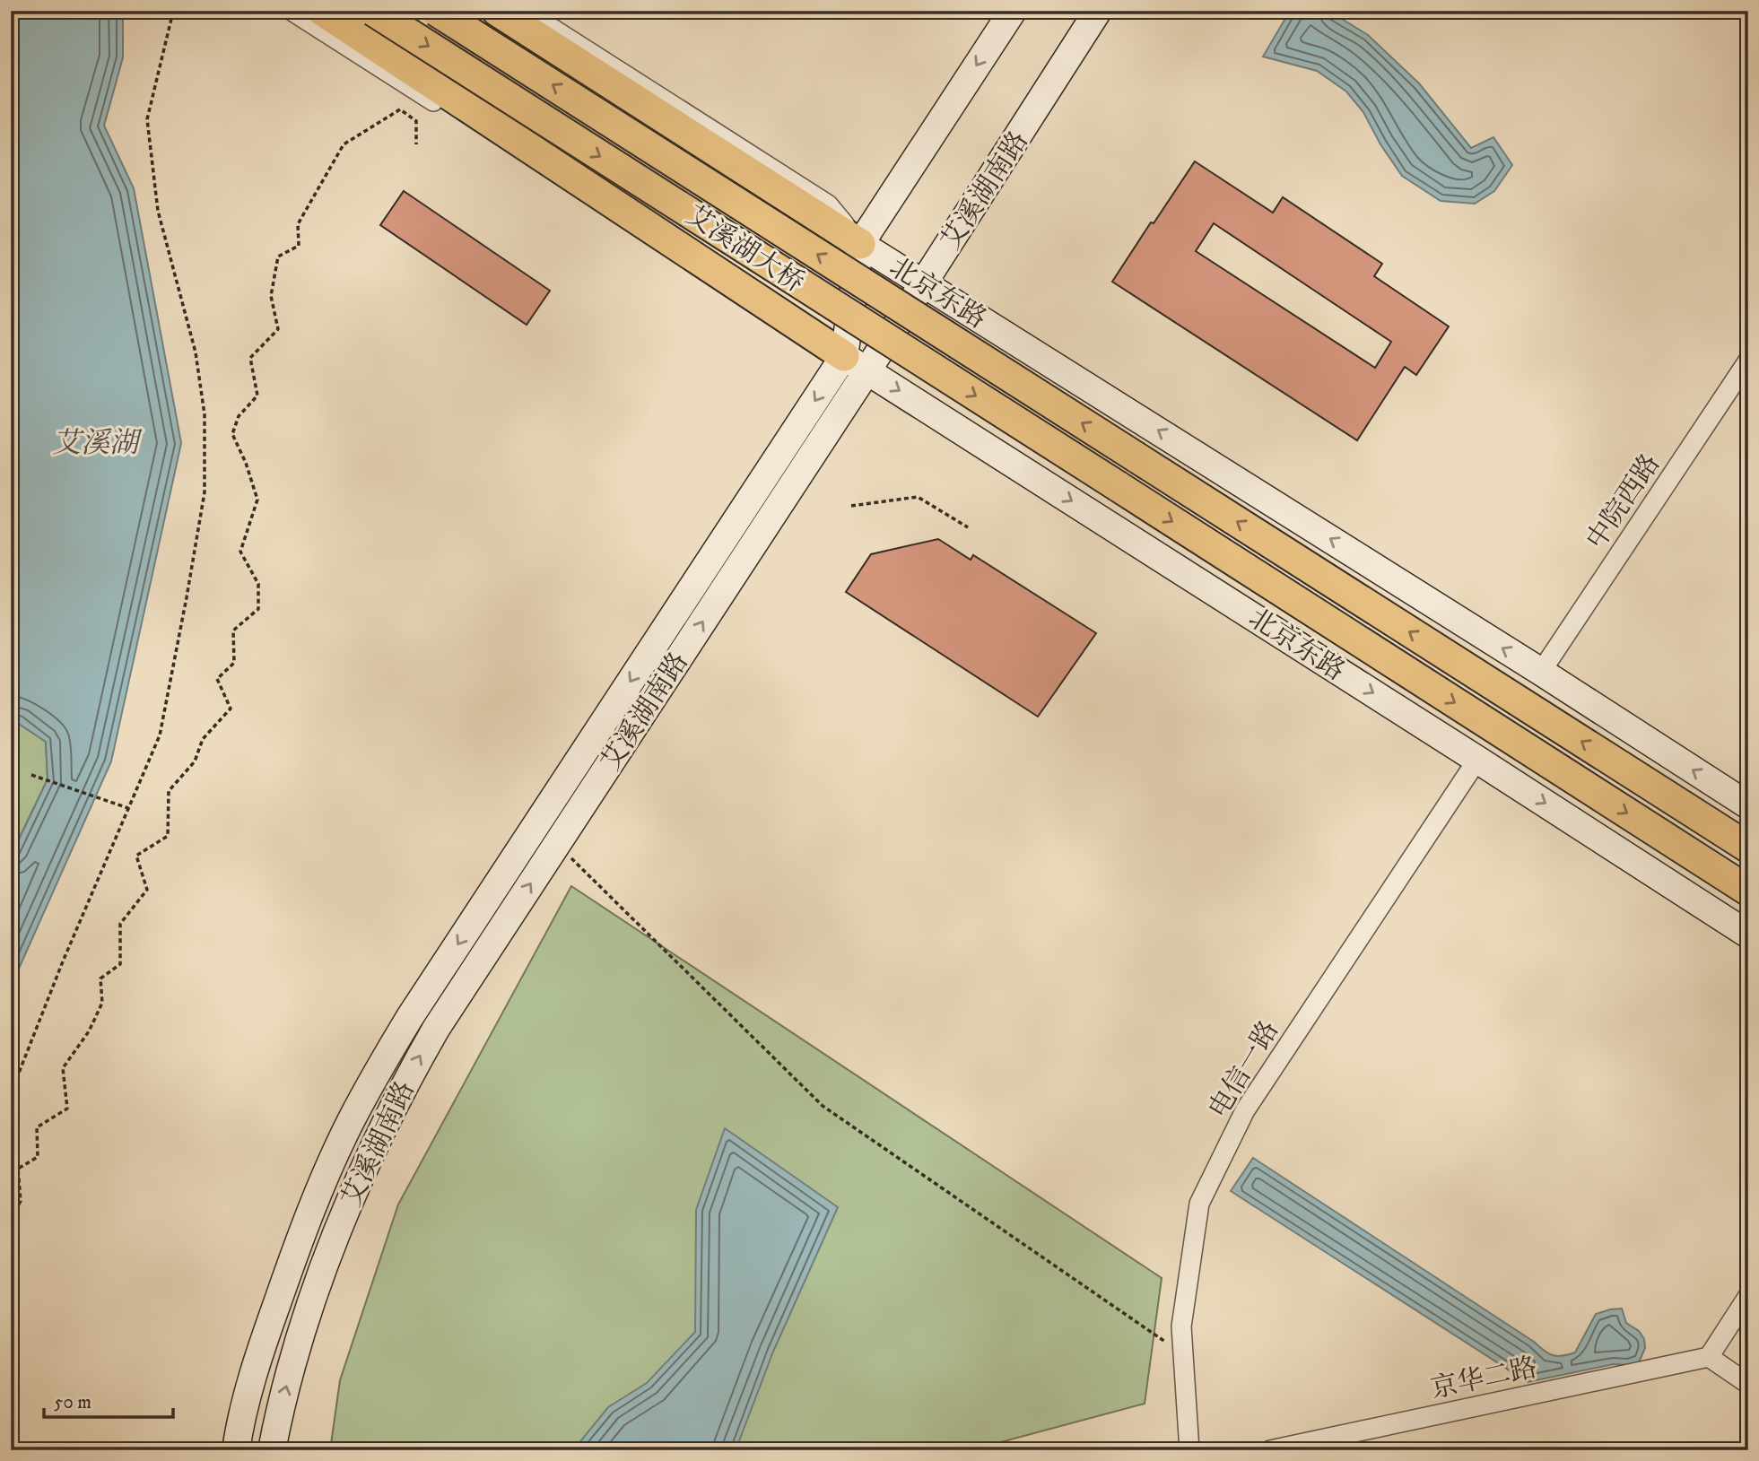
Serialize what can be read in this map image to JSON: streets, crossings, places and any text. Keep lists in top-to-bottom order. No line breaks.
{"streets":{"main road":["艾溪湖南路","艾溪湖大桥","北京东路"],"street":["中院西路","电信一路","京华二路"]},"crossings":[["艾溪湖南路","北京东路"],["艾溪湖大桥","北京东路"],["北京东路","中院西路"],["北京东路","电信一路"]],"water":["艾溪湖"],"scale_bar":"50 m"}
